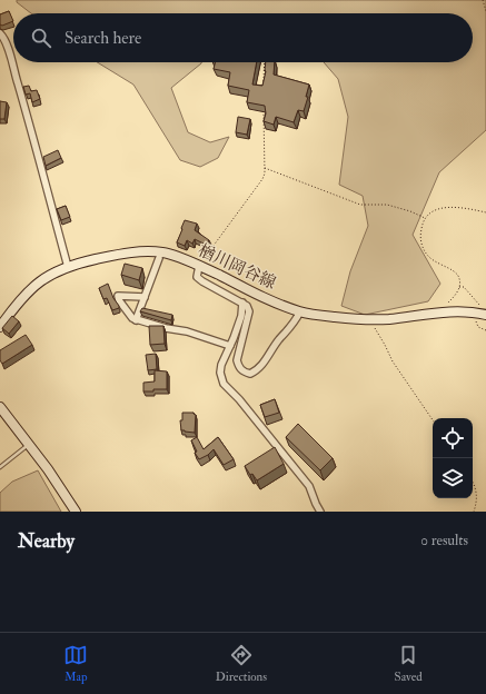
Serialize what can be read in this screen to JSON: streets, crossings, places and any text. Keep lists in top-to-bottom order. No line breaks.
{"streets":{"main road":["楢川岡谷線"]},"page":{"search":"Search here","heading":["Nearby","0 results"],"nav":["Map","Directions","Saved"]}}
